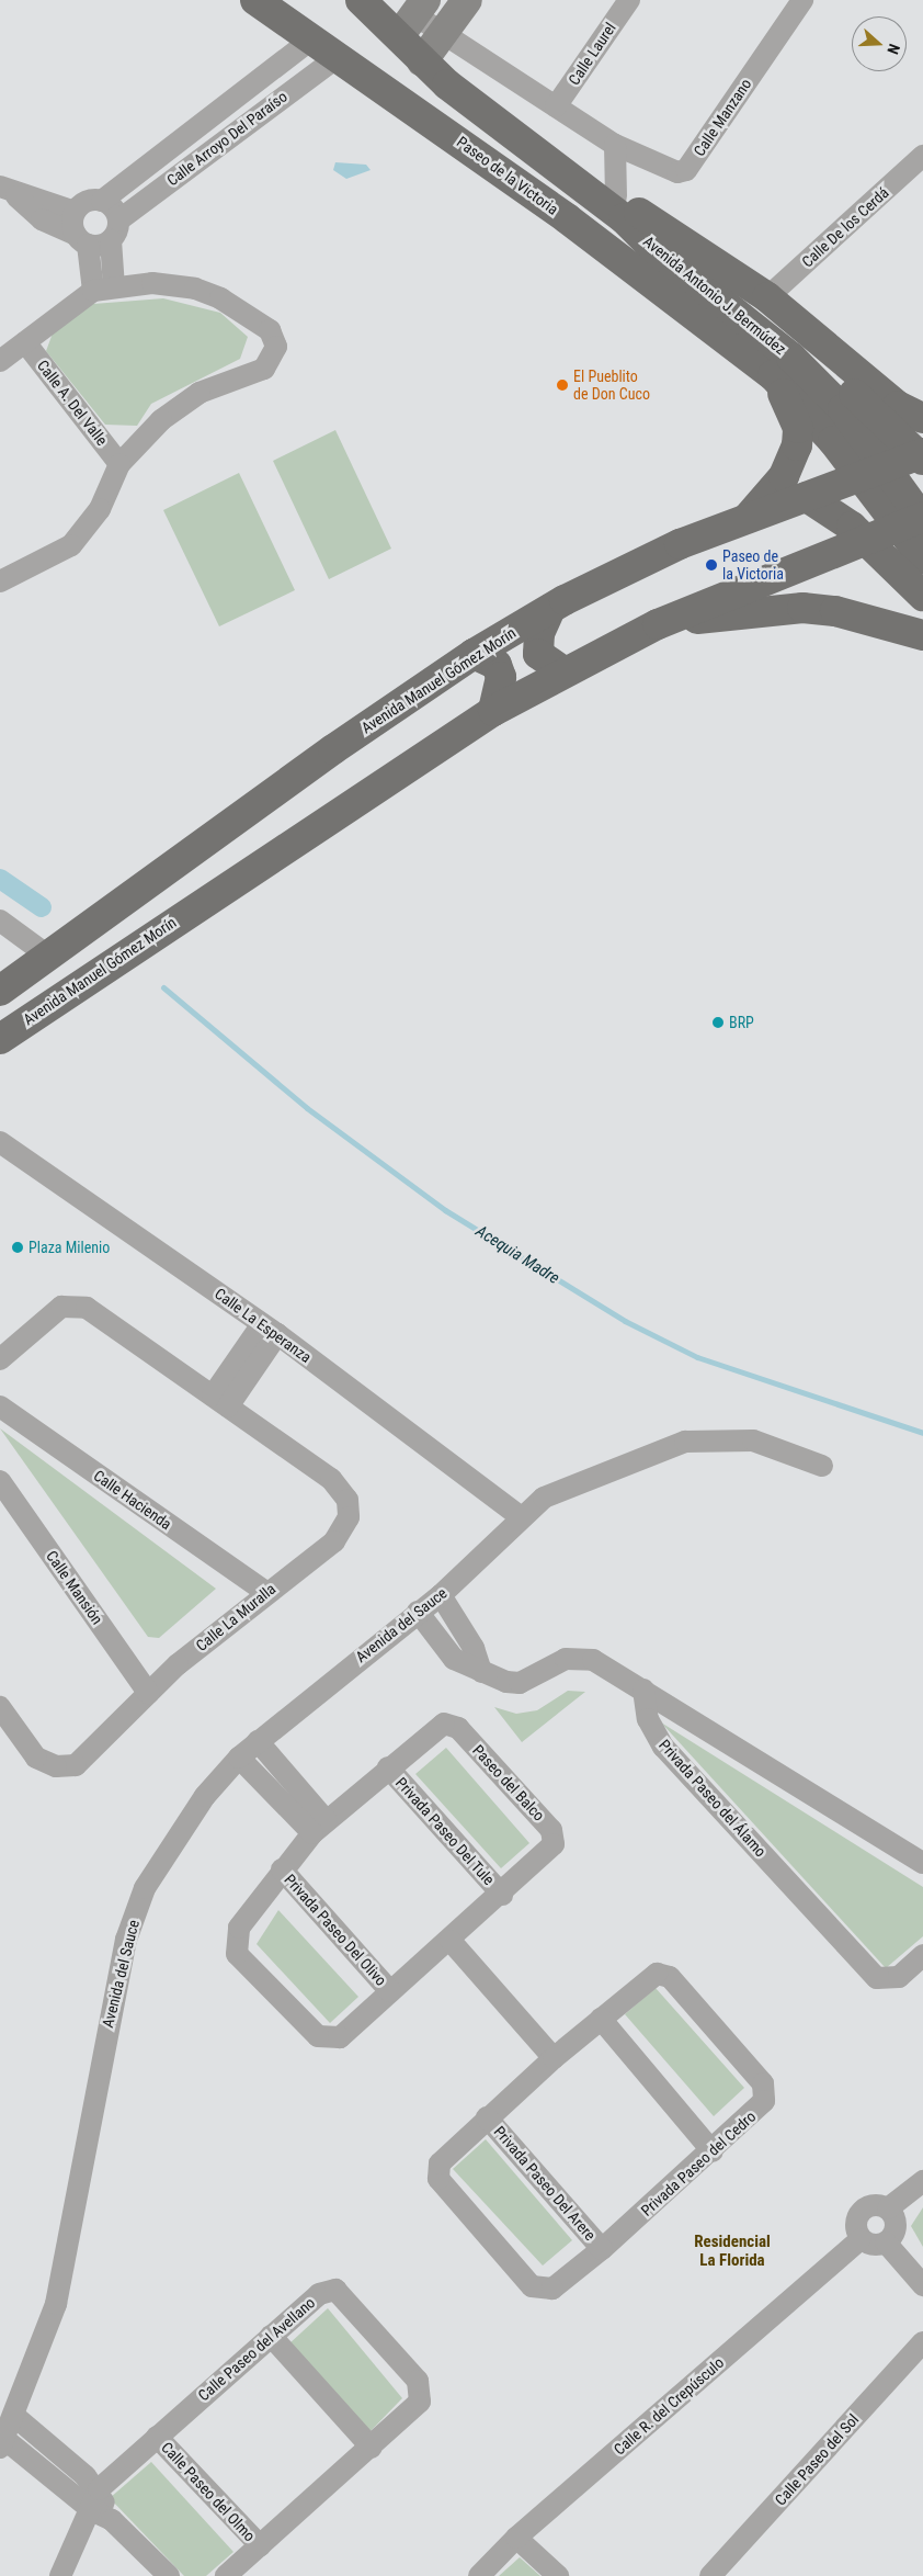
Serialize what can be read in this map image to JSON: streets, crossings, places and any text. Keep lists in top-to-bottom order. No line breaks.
{"streets":{"main road":["Paseo de la Victoria","Avenida Antonio J. Bermúdez","Avenida Manuel Gómez Morín"],"street":["Calle Laurel","Calle Manzano","Calle Arroyo Del Paraíso","Calle De los Cerdá","Calle A. Del Valle","Calle La Esperanza","Calle Hacienda","Calle Mansión","Calle La Muralla","Avenida del Sauce","Paseo del Balco","Privada Paseo del Álamo","Privada Paseo Del Tule","Privada Paseo Del Olivo","Privada Paseo del Cedro","Privada Paseo Del Arere","Calle Paseo del Avellano","Calle R. del Crepúsculo","Calle Paseo del Sol","Calle Paseo del Olmo"]},"crossings":[["Calle Laurel","Calle Manzano"],["Calle Manzano","Avenida Antonio J. Bermúdez"],["Calle Arroyo Del Paraíso","Paseo de la Victoria"],["Paseo de la Victoria","Avenida Antonio J. Bermúdez"],["Paseo de la Victoria","Avenida Manuel Gómez Morín"],["Avenida Antonio J. Bermúdez","Avenida Manuel Gómez Morín"],["Calle La Esperanza","Avenida del Sauce"],["Calle Hacienda","Calle La Muralla"],["Calle Mansión","Calle La Muralla"],["Paseo del Balco","Privada Paseo Del Tule"],["Paseo del Balco","Privada Paseo Del Olivo"],["Privada Paseo del Cedro","Privada Paseo Del Arere"],["Calle Paseo del Avellano","Calle Paseo del Olmo"]],"districts":["Residencial La Florida"],"water":["Acequia Madre"],"places":["El Pueblito de Don Cuco","Paseo de la Victoria","BRP","Plaza Milenio"],"north":"right"}
